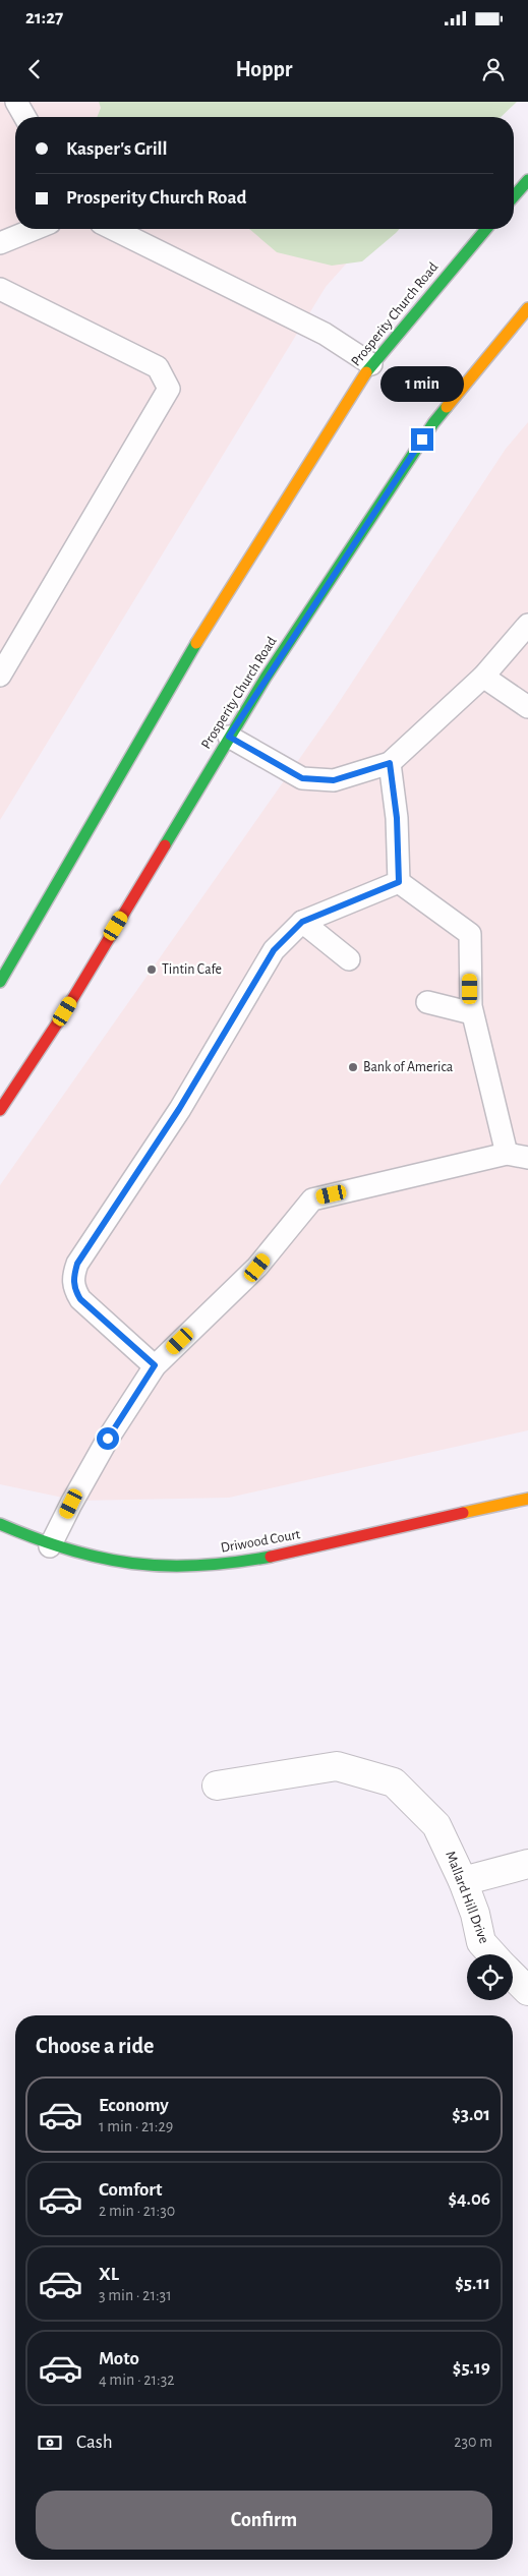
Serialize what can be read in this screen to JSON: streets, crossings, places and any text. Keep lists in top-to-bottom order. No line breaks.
{"streets":{"main road":["Prosperity Church Road","Driwood Court"],"street":["Mallard Hill Drive"]},"places":["Tintin Cafe","Bank of America"],"page":{"status":"21:27","header":"Hoppr","banner":["Kasper's Grill","Prosperity Church Road"],"bubble":"1 min","heading":"Choose a ride","list":[{"name":"Economy","note":"1 min · 21:29","value":"$3.01"},{"name":"Comfort","note":"2 min · 21:30","value":"$4.06"},{"name":"XL","note":"3 min · 21:31","value":"$5.11"},{"name":"Moto","note":"4 min · 21:32","value":"$5.19"}],"pay":["Cash","230 m"],"buttons":"Confirm"}}
